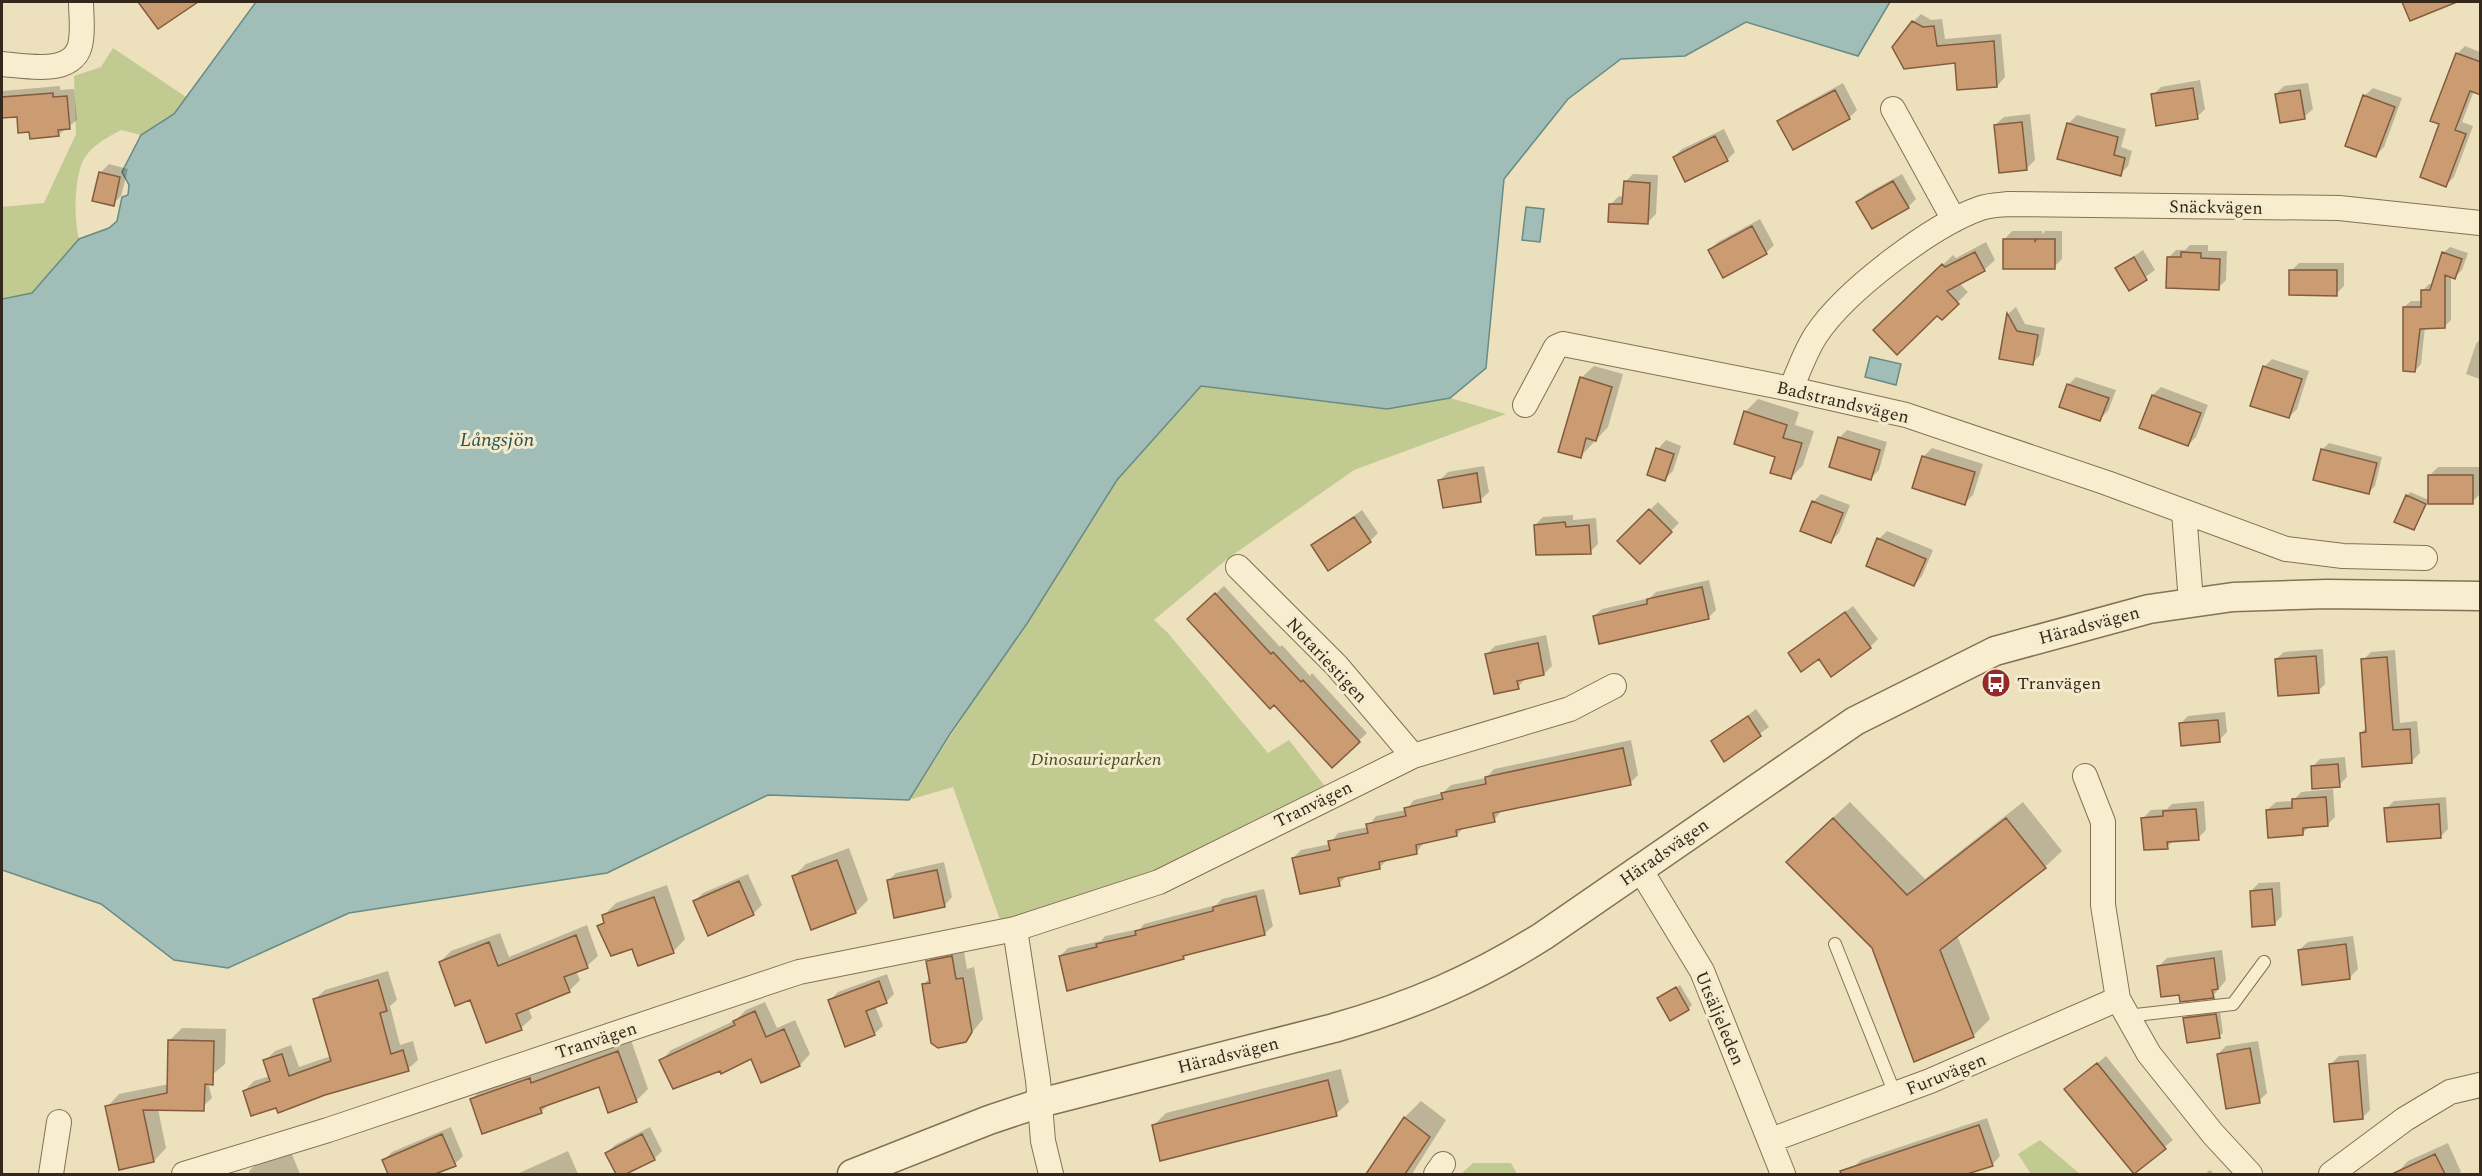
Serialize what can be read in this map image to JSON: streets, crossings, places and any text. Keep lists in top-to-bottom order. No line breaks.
{"streets":{"street":["Snäckvägen","Badstrandsvägen","Häradsvägen","Notariestigen","Tranvägen","Utsäljeleden","Furuvägen"]},"crossings":[["Snäckvägen","Badstrandsvägen"],["Häradsvägen","Utsäljeleden"],["Notariestigen","Tranvägen"],["Utsäljeleden","Furuvägen"]],"water":["Långsjön"],"parks":["Dinosaurieparken"],"places":{"bus stop":["Tranvägen"]}}
